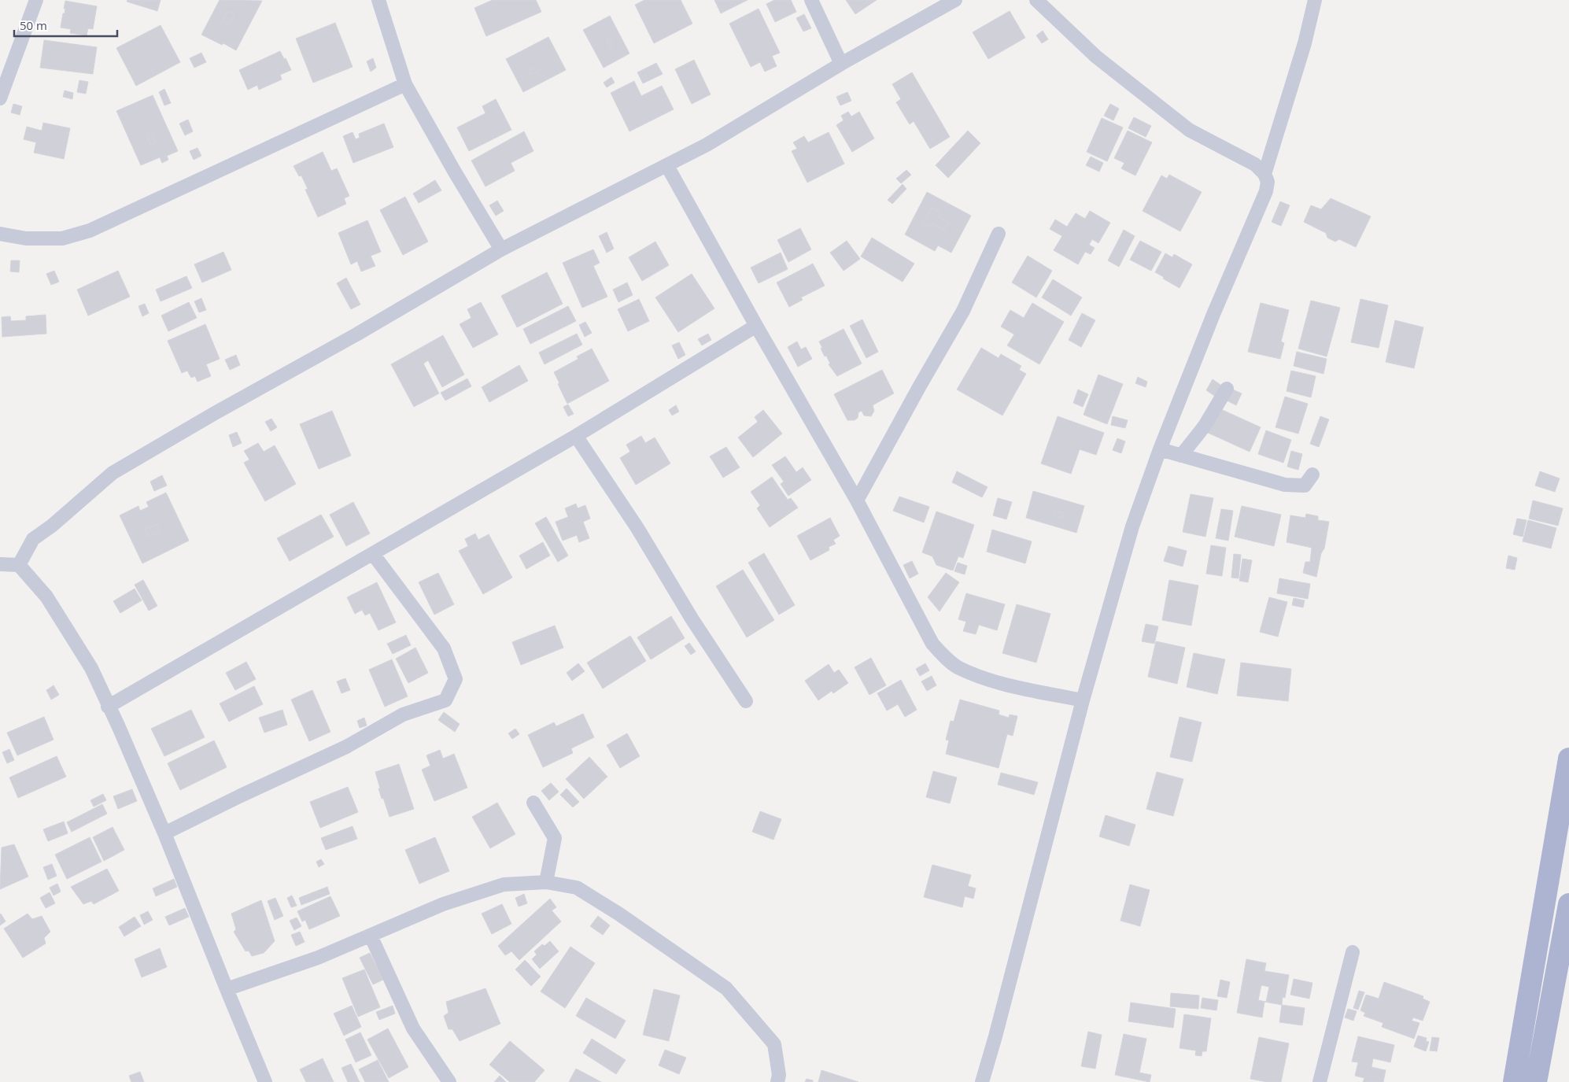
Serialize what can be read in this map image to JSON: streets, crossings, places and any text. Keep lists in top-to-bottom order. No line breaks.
{"scale_bar":"50 m"}
